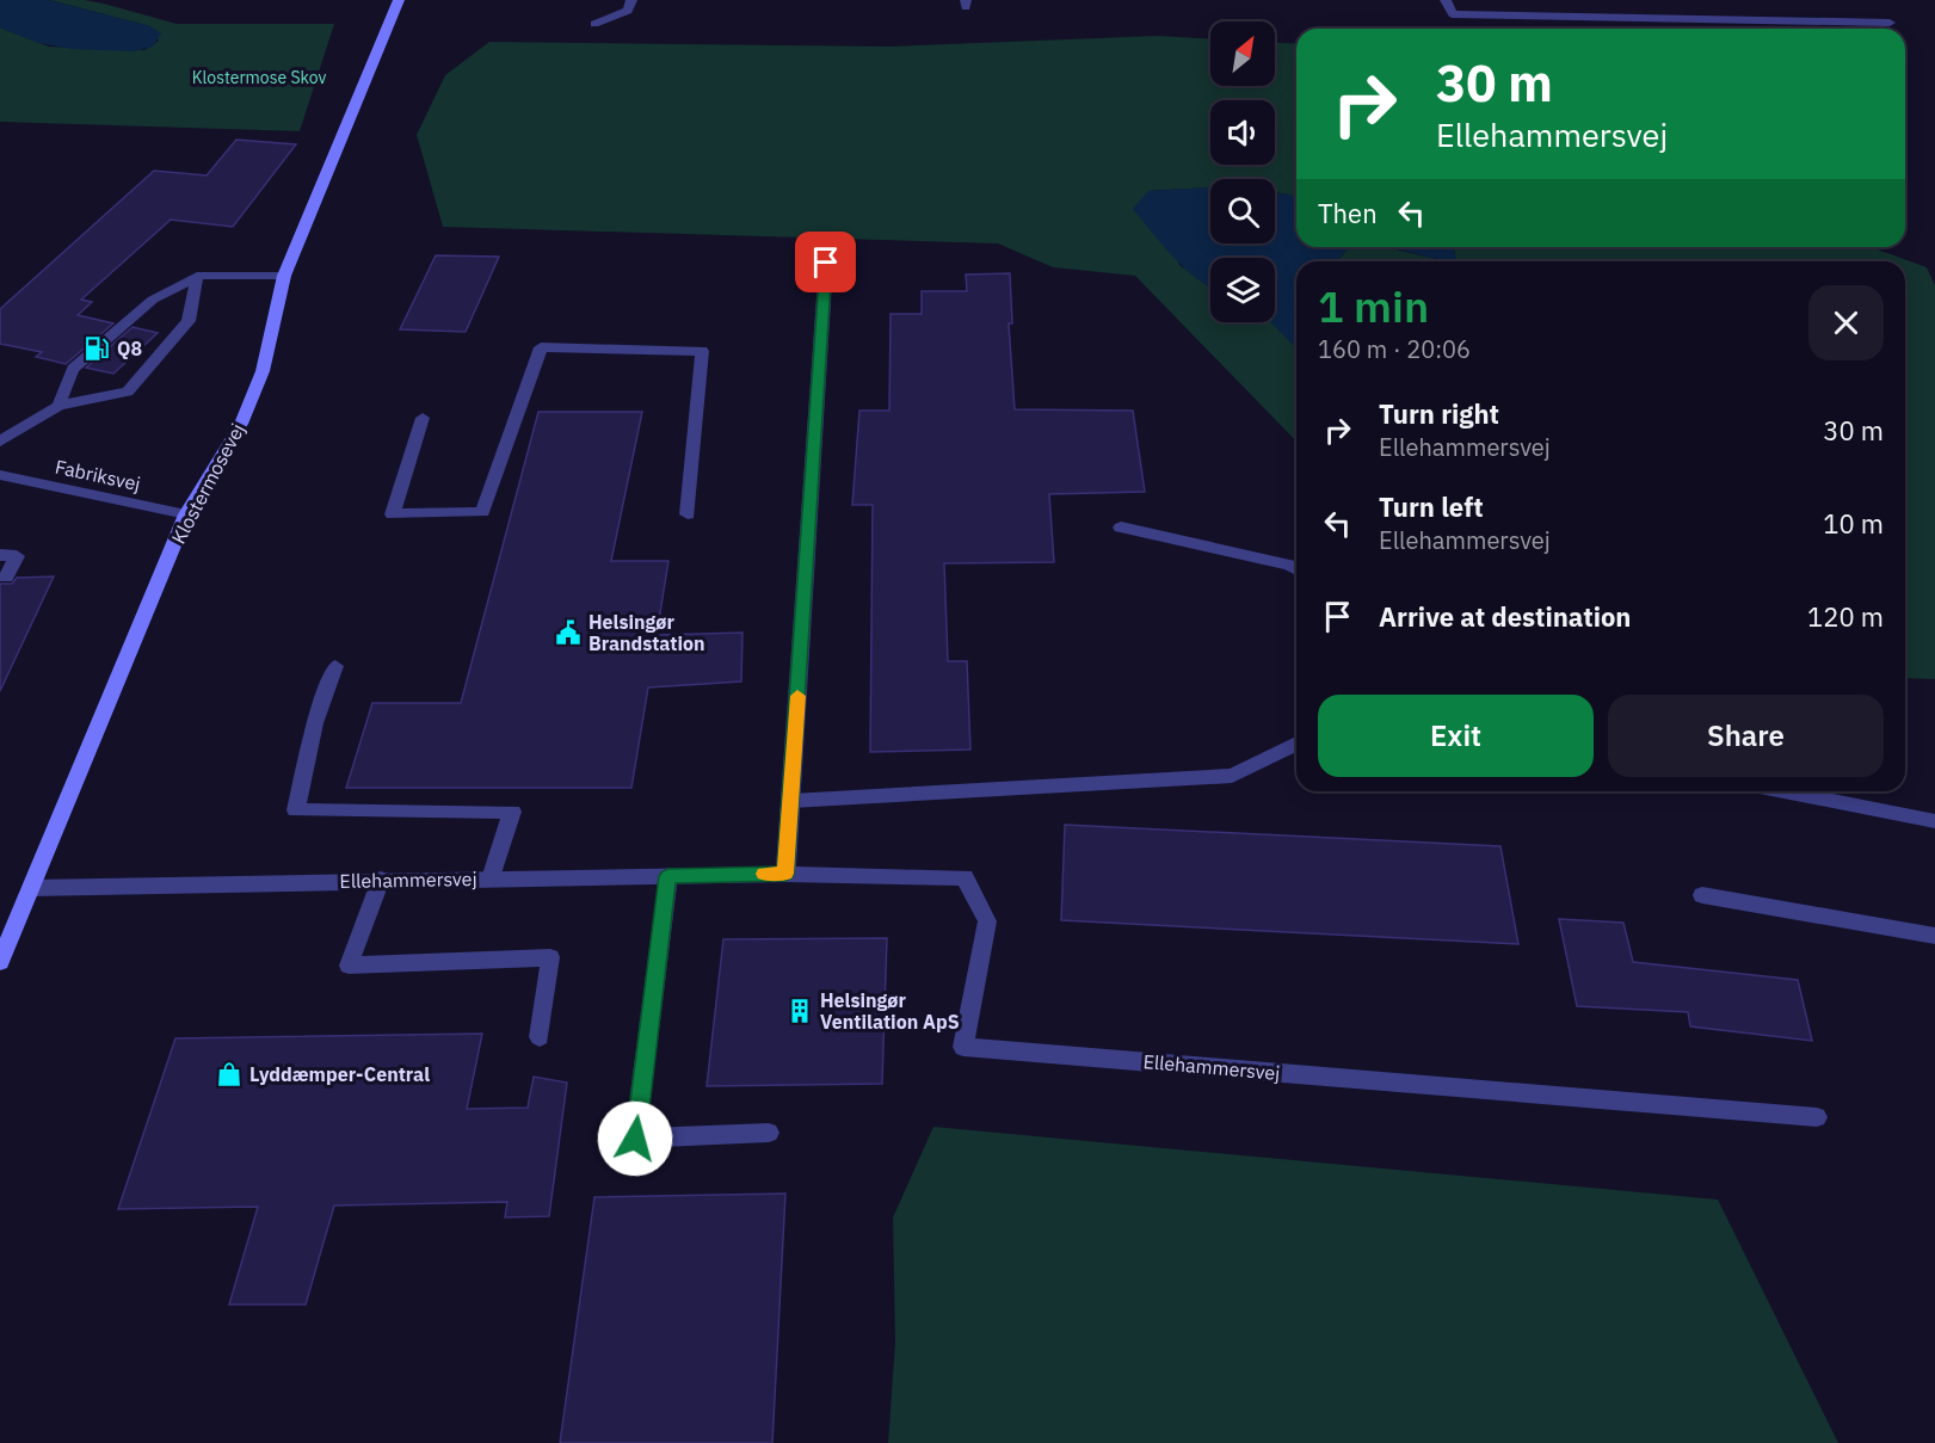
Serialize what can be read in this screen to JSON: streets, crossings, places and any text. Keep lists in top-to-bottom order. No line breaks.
{"streets":{"main road":["Klostermosevej"],"street":["Fabriksvej","Ellehammersvej"]},"crossings":[["Fabriksvej","Klostermosevej"],["Klostermosevej","Ellehammersvej"]],"parks":["Klostermose Skov"],"places":{"fuel station":["Q8"],"public building":["Helsingør Brandstation"],"building":["Helsingør Ventilation ApS"],"shop":["Lyddæmper-Central"]},"north":"top right","page":{"turn":["30 m","Ellehammersvej"],"then":"Then","heading":["1 min","160 m · 20:06"],"list":[{"name":"Turn right","note":"Ellehammersvej","value":"30 m"},{"name":"Turn left","note":"Ellehammersvej","value":"10 m"},{"name":"Arrive at destination","value":"120 m"}],"buttons":["Exit","Share"]}}
